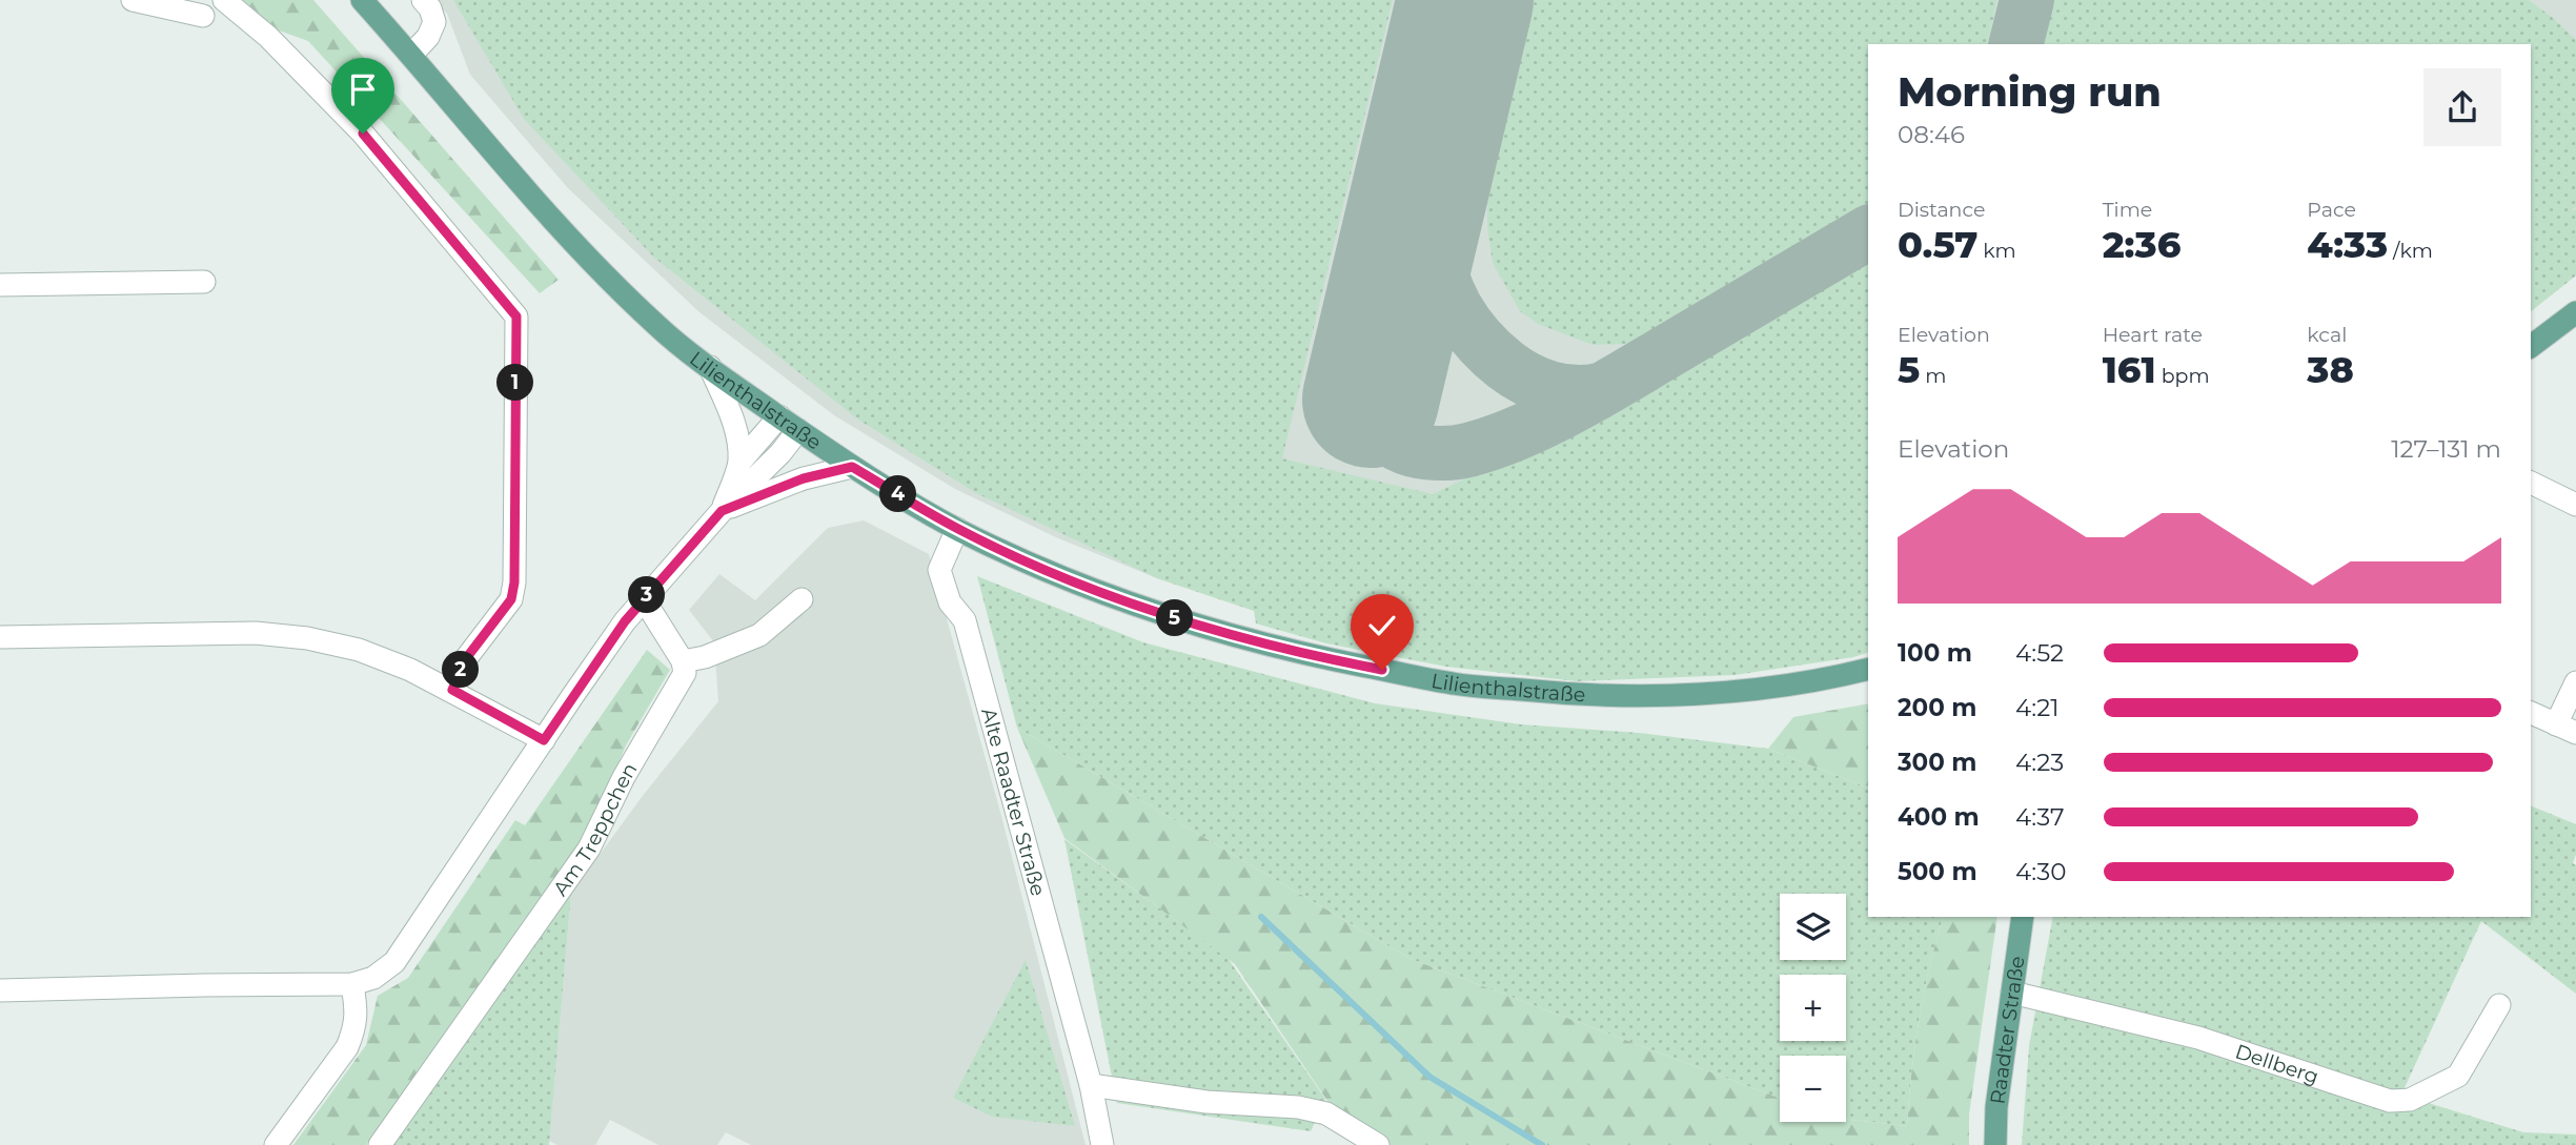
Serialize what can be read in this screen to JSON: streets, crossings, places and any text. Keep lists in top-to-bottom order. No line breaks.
{"streets":{"main road":["Lilienthalstraße","Raadter Straße"],"street":["Alte Raadter Straße","Am Treppchen","Dellberg"]},"crossings":[["Lilienthalstraße","Alte Raadter Straße"],["Raadter Straße","Dellberg"]],"page":{"heading":["Morning run","08:46"],"stats":[["Distance","0.57 km"],["Time","2:36"],["Pace","4:33 /km"],["Elevation","5 m"],["Heart rate","161 bpm"],["kcal","38"]],"pins":["1","4","3","5","2"],"chart":["Elevation","127–131 m"],"list":[{"name":"100 m","note":"4:52"},{"name":"200 m","note":"4:21"},{"name":"300 m","note":"4:23"},{"name":"400 m","note":"4:37"},{"name":"500 m","note":"4:30"}],"map_buttons":["+","−"]}}
